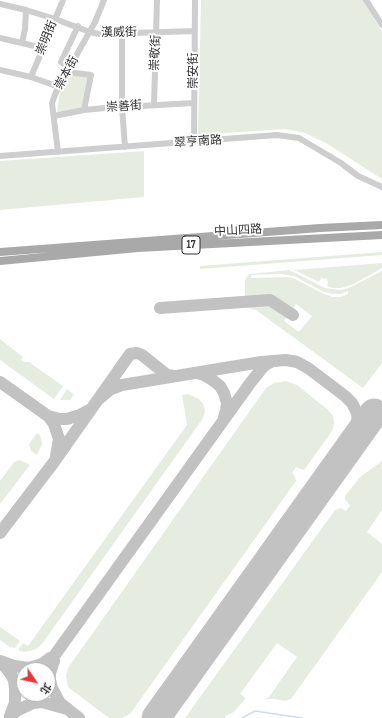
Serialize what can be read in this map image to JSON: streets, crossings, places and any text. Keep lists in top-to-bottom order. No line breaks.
{"streets":{"main road":["中山四路","17"],"street":["漢威街","崇明街","崇敬街","崇安街","崇本街","崇善街","翠亨南路"]},"crossings":[["漢威街","崇明街"],["漢威街","崇敬街"],["漢威街","崇安街"],["漢威街","崇本街"],["崇敬街","崇善街"],["崇安街","崇善街"],["崇安街","翠亨南路"],["崇本街","崇善街"],["崇本街","翠亨南路"]],"north":"bottom right"}
